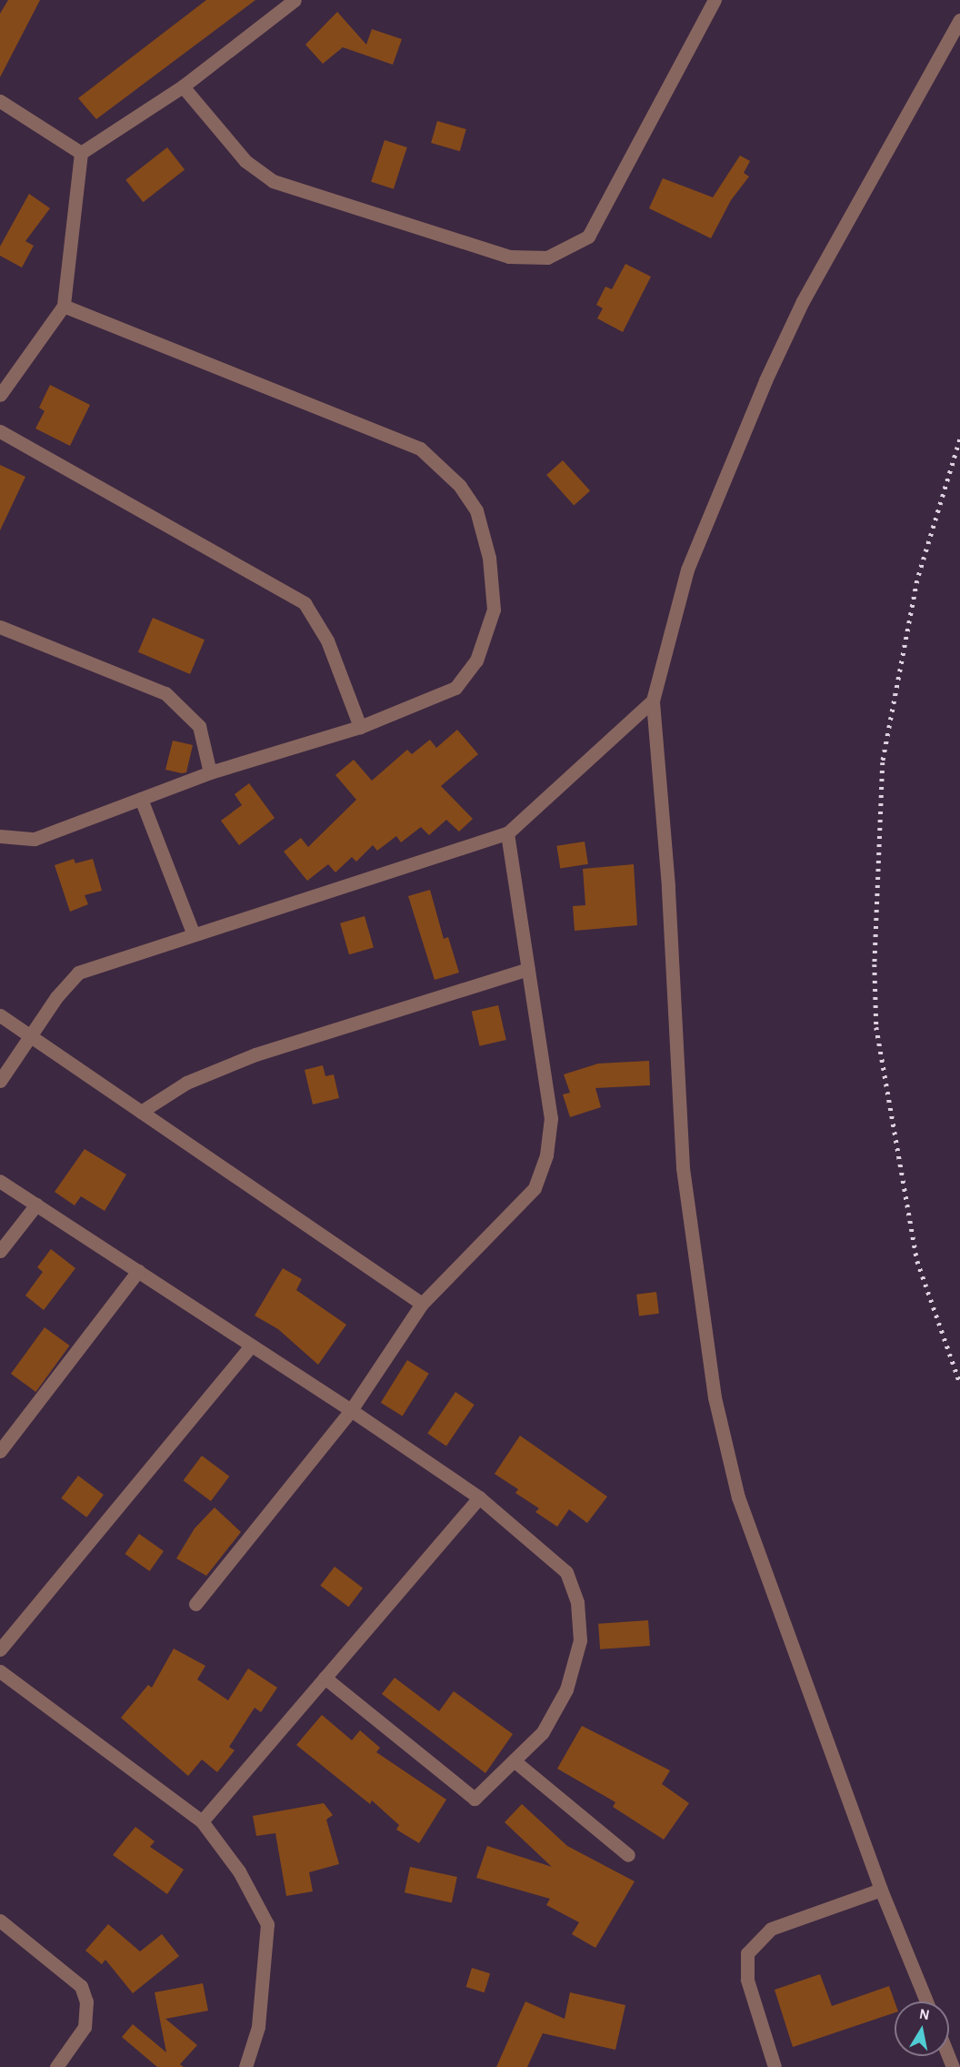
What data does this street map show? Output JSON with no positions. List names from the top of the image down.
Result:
{
  "north": "top"
}
